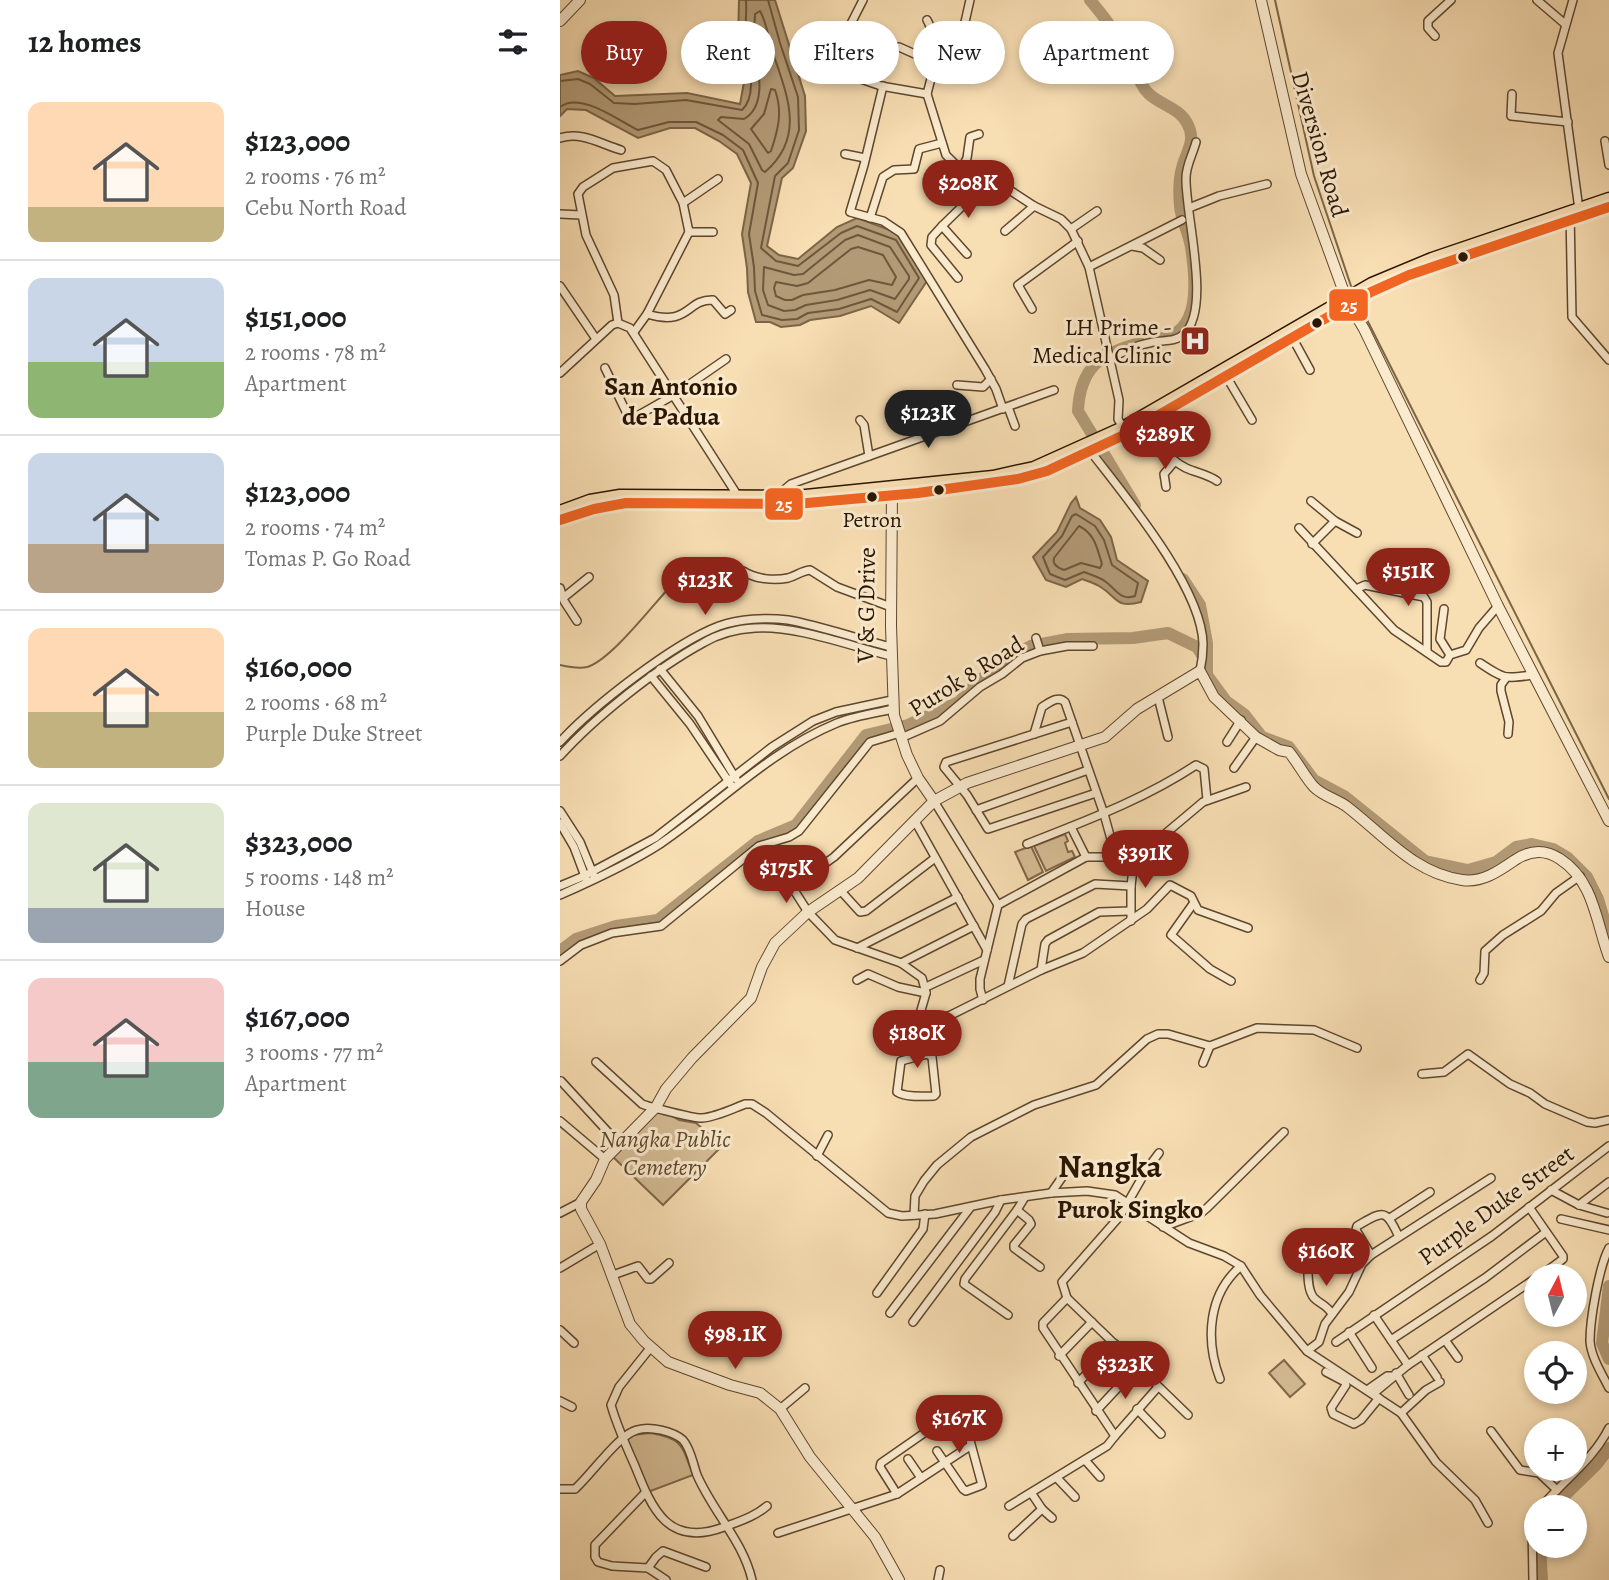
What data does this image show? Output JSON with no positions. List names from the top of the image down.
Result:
{
  "streets": {
    "street": [
      "Diversion Road",
      "V & G Drive",
      "Purok 8 Road",
      "Purple Duke Street"
    ]
  },
  "crossings": [
    ["V & G Drive", "Purok 8 Road"]
  ],
  "districts": ["San Antonio de Padua", "Nangka", "Purok Singko"],
  "parks": ["Nangka Public Cemetery"],
  "places": {
    "hospital": ["LH Prime - Medical Clinic"],
    "other": ["Petron"]
  },
  "lines": ["transit line 25"],
  "north": "top",
  "page": {
    "heading": "12 homes",
    "chip": [
      "Buy",
      "Rent",
      "Filters",
      "New",
      "Apartment"
    ],
    "list": [
      {
        "name": "$123,000",
        "note": "2 rooms · 76 m² · Cebu North Road"
      },
      {
        "name": "$151,000",
        "note": "2 rooms · 78 m² · Apartment"
      },
      {
        "name": "$123,000",
        "note": "2 rooms · 74 m² · Tomas P. Go Road"
      },
      {
        "name": "$160,000",
        "note": "2 rooms · 68 m² · Purple Duke Street"
      },
      {
        "name": "$323,000",
        "note": "5 rooms · 148 m² · House"
      },
      {
        "name": "$167,000",
        "note": "3 rooms · 77 m² · Apartment"
      }
    ],
    "price": [
      "$208K",
      "$123K",
      "$289K",
      "$151K",
      "$123K",
      "$391K",
      "$175K",
      "$180K",
      "$160K",
      "$98.1K",
      "$323K",
      "$167K"
    ],
    "map_buttons": ["+", "−"]
  }
}
